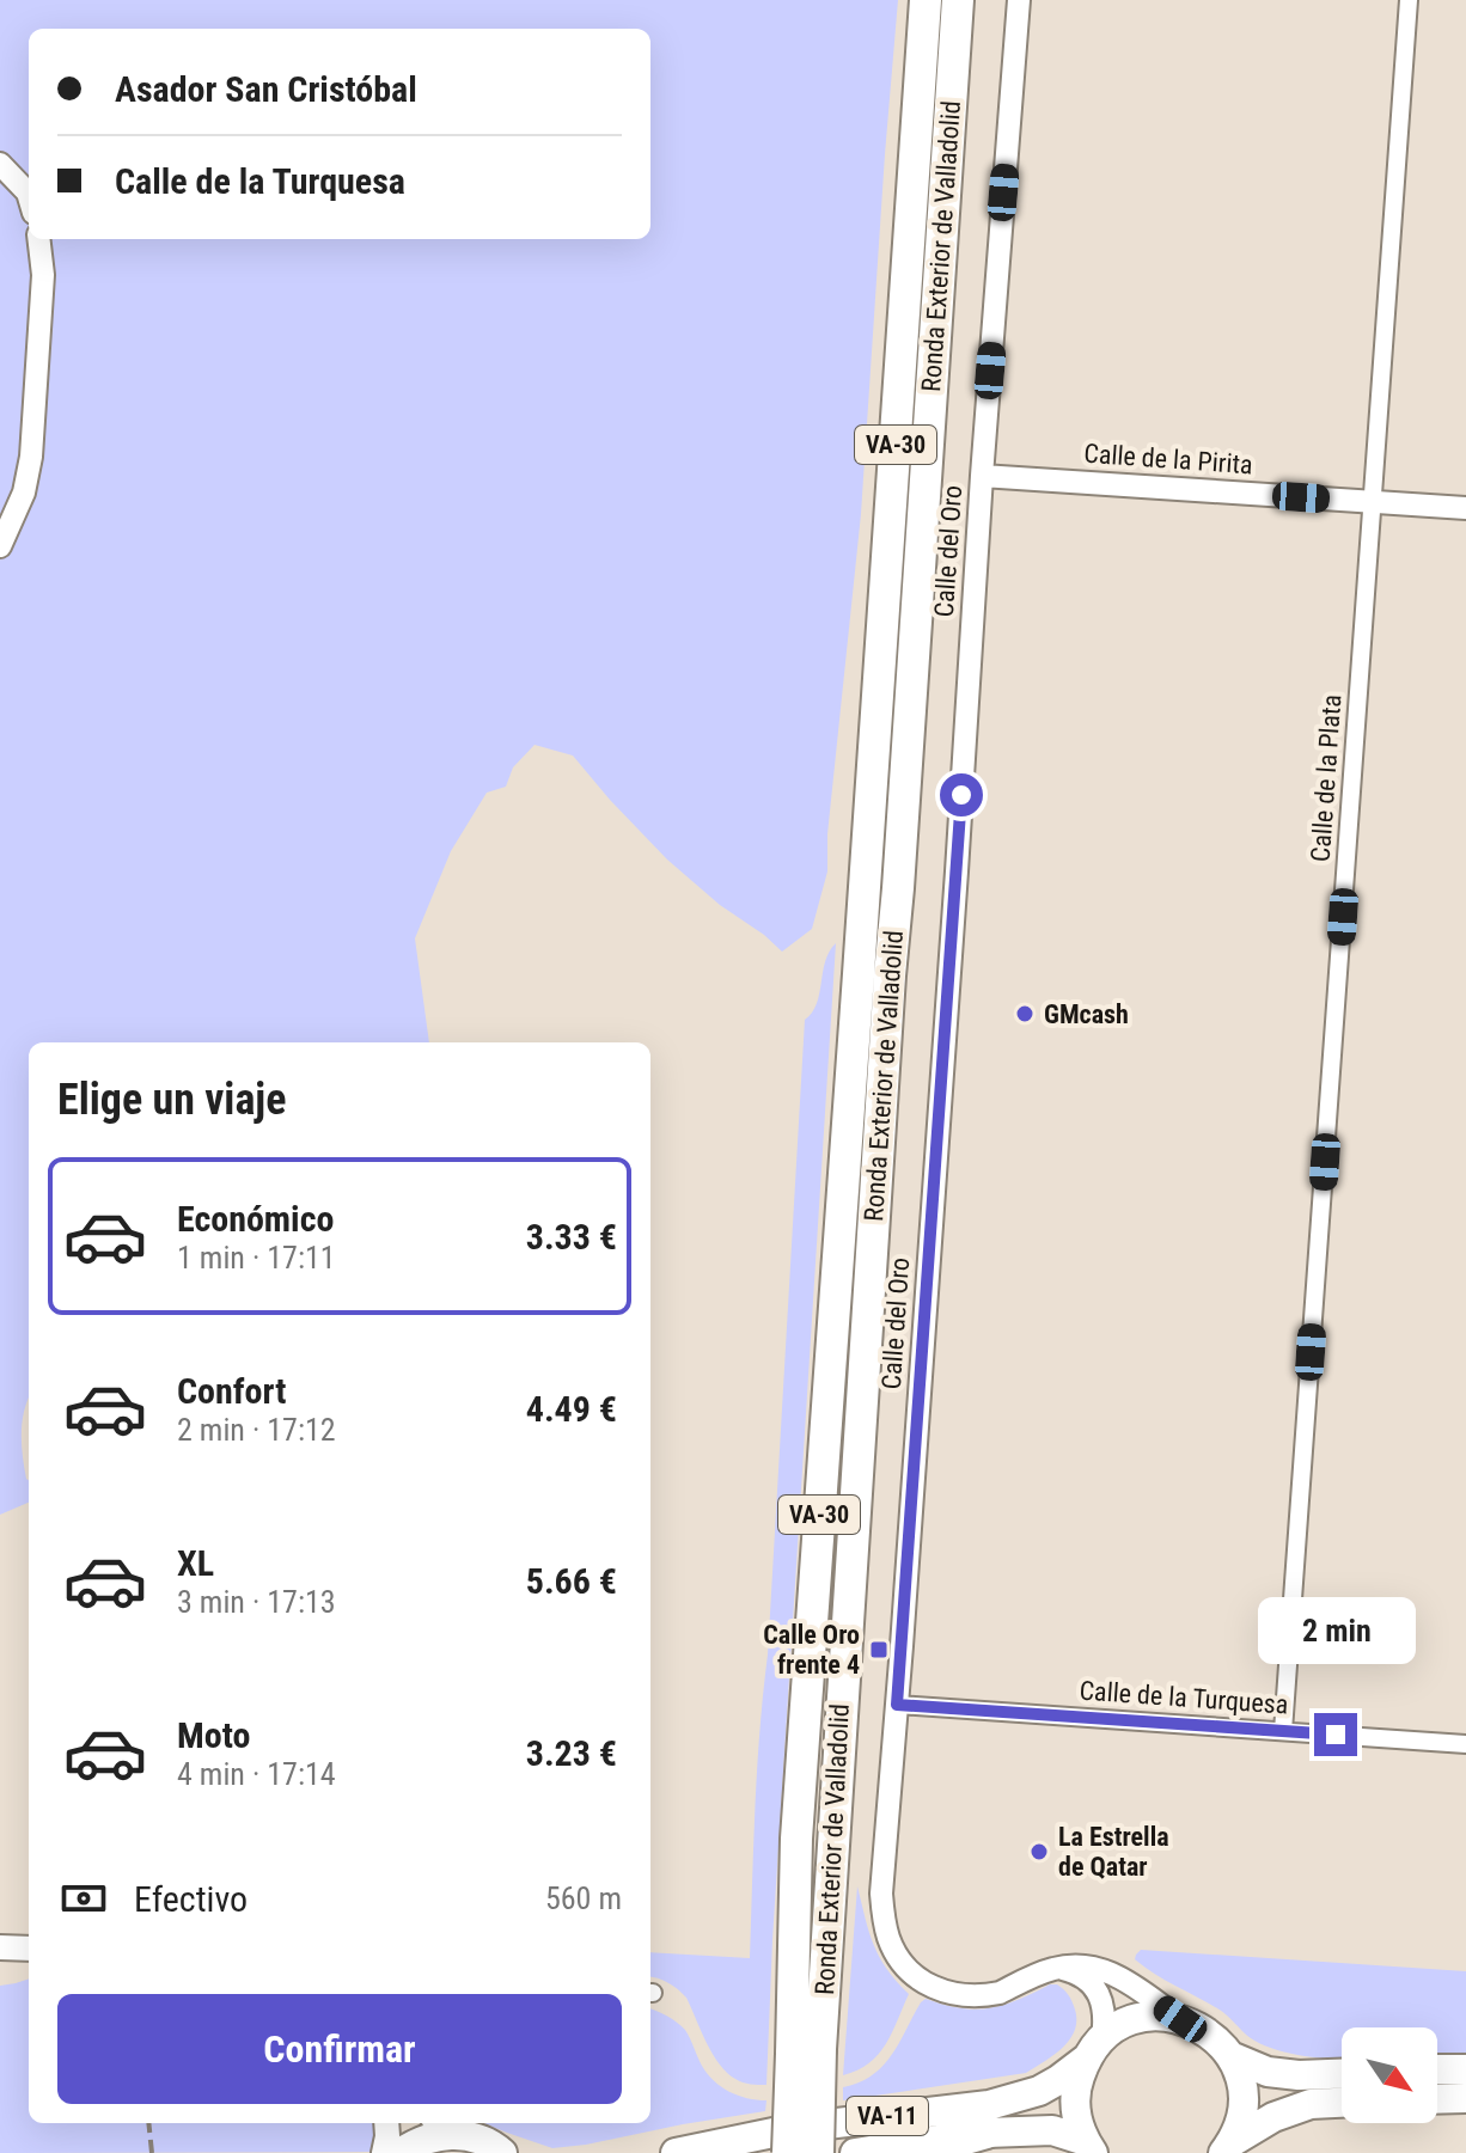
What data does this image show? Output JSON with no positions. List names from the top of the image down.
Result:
{
  "streets": {
    "highway": ["Ronda Exterior de Valladolid", "VA-30", "VA-11"],
    "street": [
      "Calle de la Pirita",
      "Calle del Oro",
      "Calle de la Plata",
      "Calle de la Turquesa"
    ]
  },
  "crossings": [
    ["Calle de la Pirita", "Calle del Oro"],
    ["Calle de la Pirita", "Calle de la Plata"],
    ["Calle del Oro", "Calle de la Turquesa"],
    ["Calle del Oro", "VA-11"],
    ["Calle de la Plata", "Calle de la Turquesa"]
  ],
  "places": {
    "other": ["GMcash", "La Estrella de Qatar"],
    "transit": ["Calle Oro frente 4"]
  },
  "north": "bottom right",
  "page": {
    "banner": ["Asador San Cristóbal", "Calle de la Turquesa"],
    "heading": "Elige un viaje",
    "list": [
      {
        "name": "Económico",
        "note": "1 min · 17:11",
        "value": "3.33 €"
      },
      {
        "name": "Confort",
        "note": "2 min · 17:12",
        "value": "4.49 €"
      },
      {
        "name": "XL",
        "note": "3 min · 17:13",
        "value": "5.66 €"
      },
      {
        "name": "Moto",
        "note": "4 min · 17:14",
        "value": "3.23 €"
      }
    ],
    "bubble": "2 min",
    "pay": ["Efectivo", "560 m"],
    "buttons": "Confirmar"
  }
}
